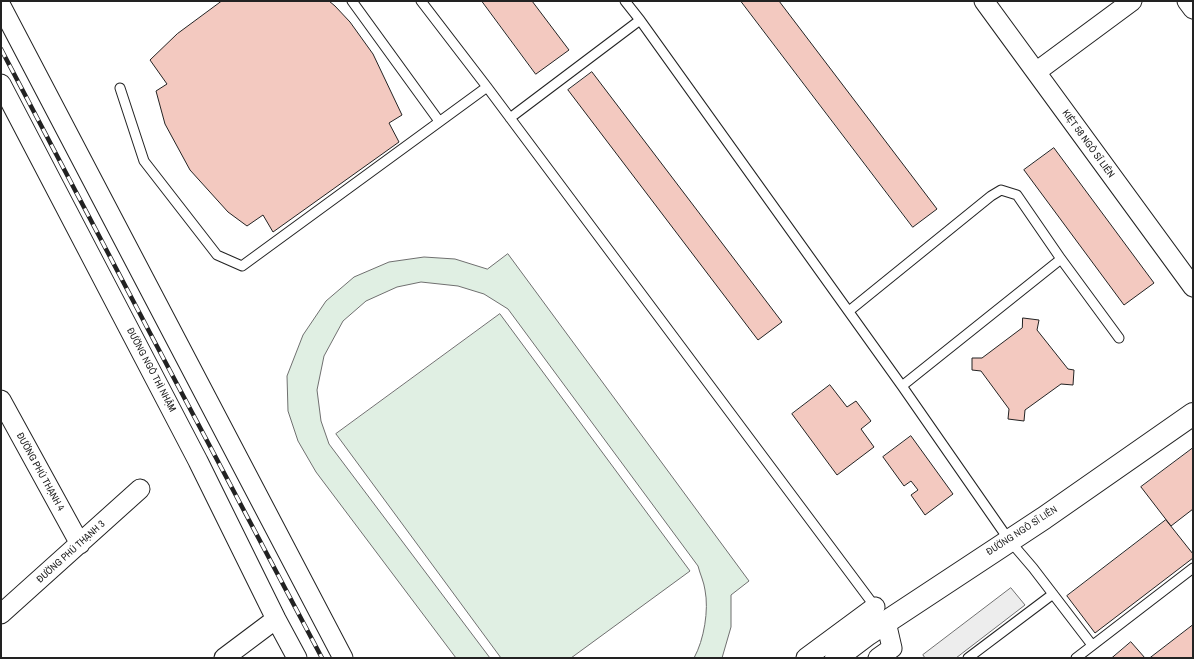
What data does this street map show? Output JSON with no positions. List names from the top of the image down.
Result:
{
  "streets": {
    "street": [
      "KIỆT 58 NGÔ SĨ LIÊN",
      "ĐƯỜNG NGÔ THÌ NHẬM",
      "ĐƯỜNG PHÚ THẠNH 4",
      "ĐƯỜNG NGÔ SĨ LIÊN",
      "ĐƯỜNG PHÚ THẠNH 3"
    ]
  },
  "crossings": [
    ["ĐƯỜNG PHÚ THẠNH 4", "ĐƯỜNG PHÚ THẠNH 3"]
  ]
}
